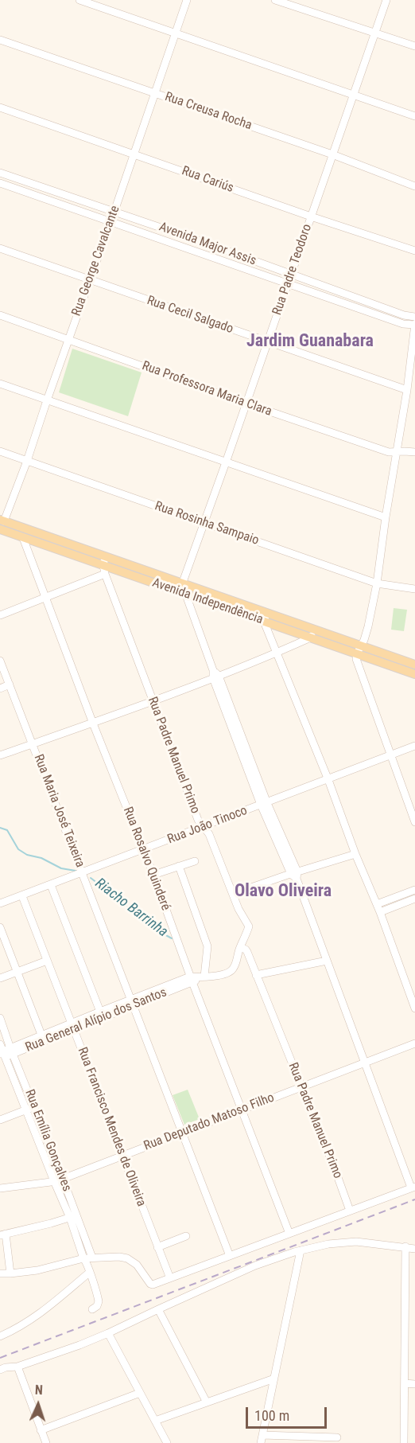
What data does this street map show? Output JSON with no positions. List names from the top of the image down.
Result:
{
  "streets": {
    "main road": ["Avenida Independência"],
    "street": [
      "Rua Creusa Rocha",
      "Rua Cariús",
      "Avenida Major Assis",
      "Rua George Cavalcante",
      "Rua Padre Teodoro",
      "Rua Cecil Salgado",
      "Rua Professora Maria Clara",
      "Rua Rosinha Sampaio",
      "Rua Padre Manuel Primo",
      "Rua Maria José Teixeira",
      "Rua João Tinoco",
      "Rua Rosalvo Quinderé",
      "Rua General Alípio dos Santos",
      "Rua Deputado Matoso Filho",
      "Rua Francisco Mendes de Oliveira",
      "Rua Emília Gonçalves"
    ]
  },
  "crossings": [
    ["Rua Creusa Rocha", "Rua George Cavalcante"],
    ["Rua Creusa Rocha", "Rua Padre Teodoro"],
    ["Rua Cariús", "Rua George Cavalcante"],
    ["Rua Cariús", "Rua Padre Teodoro"],
    ["Avenida Major Assis", "Rua George Cavalcante"],
    ["Avenida Major Assis", "Rua Padre Teodoro"],
    ["Rua George Cavalcante", "Rua Cecil Salgado"],
    ["Rua George Cavalcante", "Rua Professora Maria Clara"],
    ["Rua George Cavalcante", "Rua Rosinha Sampaio"],
    ["Rua George Cavalcante", "Avenida Independência"],
    ["Rua Padre Teodoro", "Rua Cecil Salgado"],
    ["Rua Padre Teodoro", "Rua Professora Maria Clara"],
    ["Rua Padre Teodoro", "Rua Rosinha Sampaio"],
    ["Rua Padre Teodoro", "Avenida Independência"],
    ["Avenida Independência", "Rua Padre Manuel Primo"],
    ["Avenida Independência", "Rua Rosalvo Quinderé"],
    ["Rua Padre Manuel Primo", "Rua João Tinoco"],
    ["Rua Padre Manuel Primo", "Rua General Alípio dos Santos"],
    ["Rua Padre Manuel Primo", "Rua Deputado Matoso Filho"],
    ["Rua Maria José Teixeira", "Rua João Tinoco"],
    ["Rua Maria José Teixeira", "Rua General Alípio dos Santos"],
    ["Rua Maria José Teixeira", "Rua Deputado Matoso Filho"],
    ["Rua João Tinoco", "Rua Rosalvo Quinderé"],
    ["Rua João Tinoco", "Rua Francisco Mendes de Oliveira"],
    ["Rua Rosalvo Quinderé", "Rua General Alípio dos Santos"],
    ["Rua Rosalvo Quinderé", "Rua Deputado Matoso Filho"],
    ["Rua General Alípio dos Santos", "Rua Francisco Mendes de Oliveira"],
    ["Rua General Alípio dos Santos", "Rua Emília Gonçalves"],
    ["Rua Deputado Matoso Filho", "Rua Francisco Mendes de Oliveira"],
    ["Rua Deputado Matoso Filho", "Rua Emília Gonçalves"]
  ],
  "districts": ["Jardim Guanabara", "Olavo Oliveira"],
  "water": ["Riacho Barrinha"],
  "scale_bar": "100 m",
  "north": "top"
}
